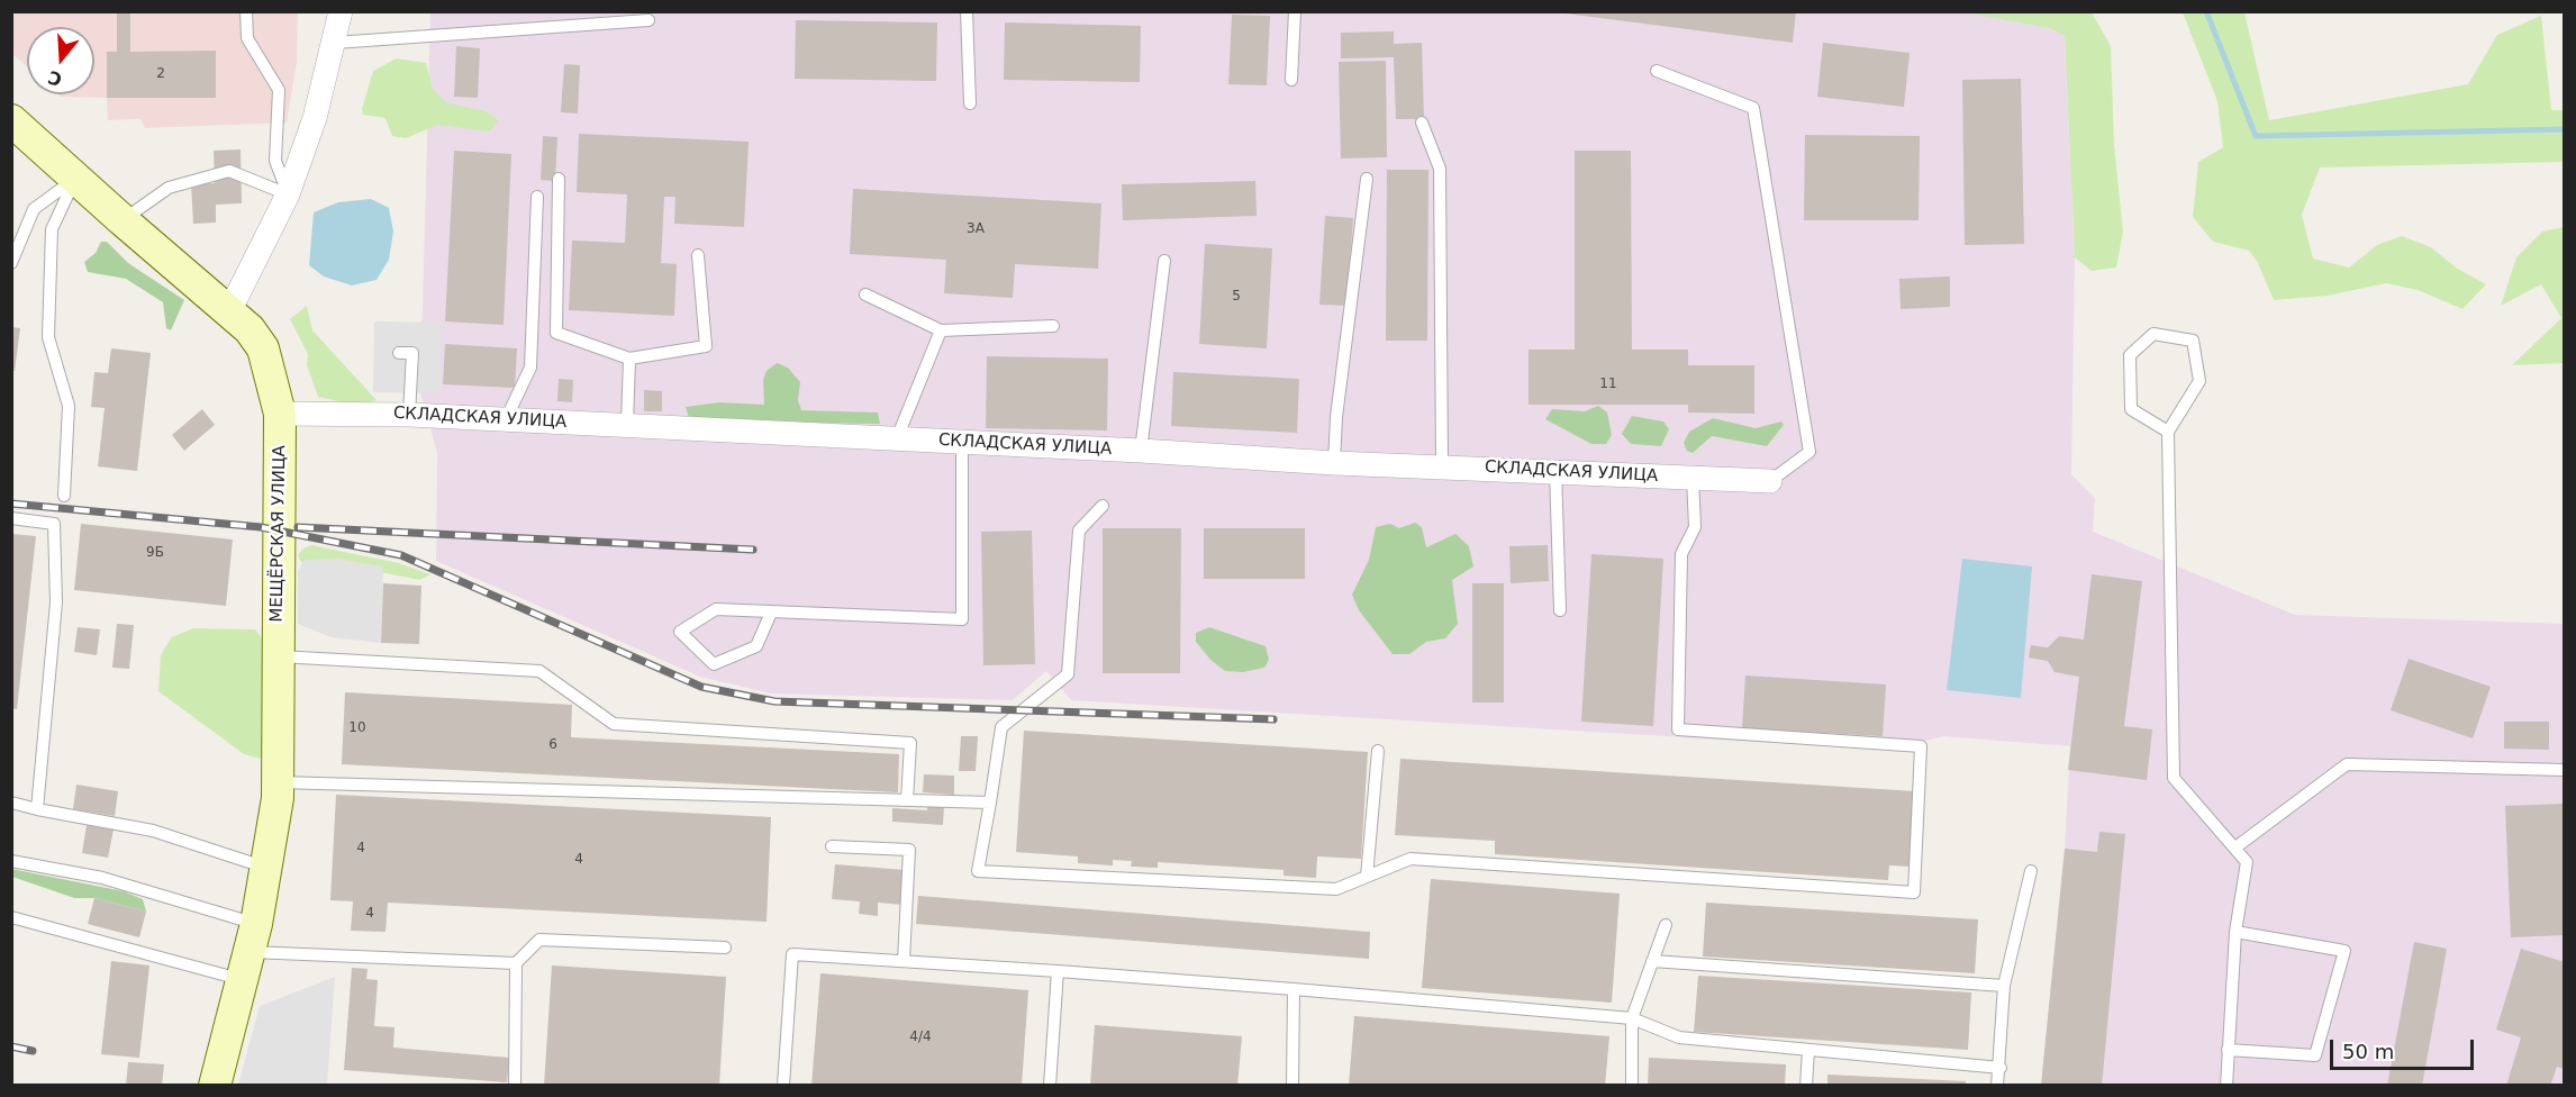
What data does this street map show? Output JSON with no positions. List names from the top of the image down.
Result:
{
  "streets": {
    "main road": ["МЕЩЁРСКАЯ УЛИЦА"],
    "street": ["СКЛАДСКАЯ УЛИЦА"]
  },
  "crossings": [
    ["СКЛАДСКАЯ УЛИЦА", "МЕЩЁРСКАЯ УЛИЦА"]
  ],
  "house_numbers": [
    "2",
    "3А",
    "5",
    "11",
    "9Б",
    "10",
    "6",
    "4",
    "4",
    "4",
    "4/4"
  ],
  "scale_bar": "50 m",
  "north": "bottom"
}
